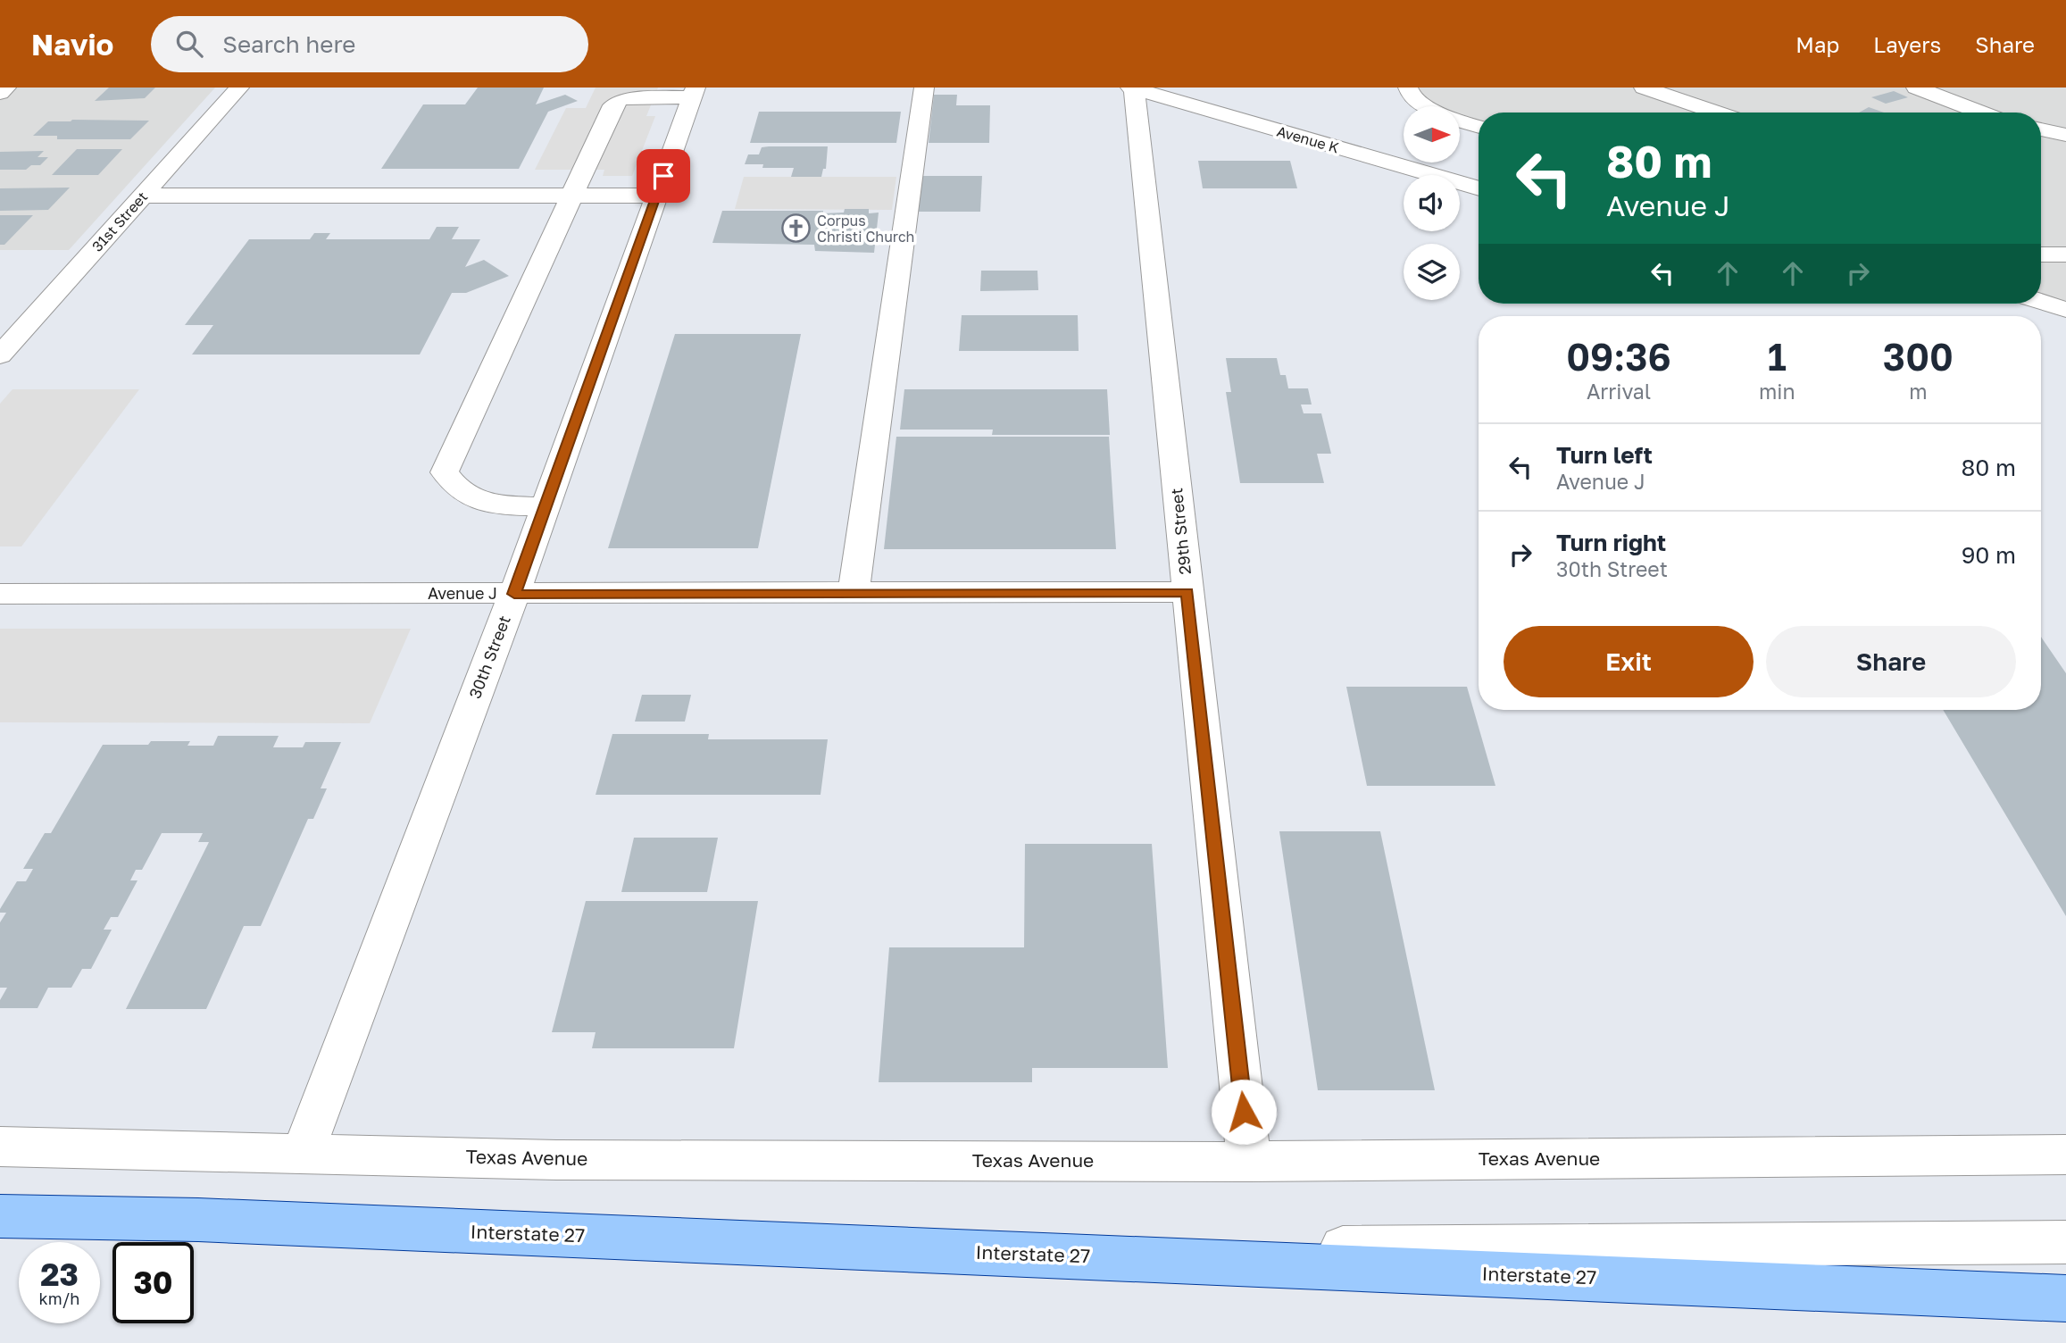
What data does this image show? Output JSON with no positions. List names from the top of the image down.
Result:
{
  "streets": {
    "main road": ["Interstate 27"],
    "street": [
      "Avenue K",
      "31st Street",
      "29th Street",
      "Avenue J",
      "30th Street",
      "Texas Avenue"
    ]
  },
  "crossings": [
    ["Avenue K", "29th Street"],
    ["29th Street", "Avenue J"],
    ["29th Street", "Texas Avenue"],
    ["Avenue J", "30th Street"],
    ["30th Street", "Texas Avenue"]
  ],
  "places": {
    "church": ["Corpus Christi Church"]
  },
  "north": "right",
  "page": {
    "header": "Navio",
    "search": "Search here",
    "nav": ["Map", "Layers", "Share"],
    "turn": ["80 m", "Avenue J"],
    "eta": [
      "09:36",
      "Arrival",
      "1",
      "min",
      "300",
      "m"
    ],
    "list": [
      {
        "name": "Turn left",
        "note": "Avenue J",
        "value": "80 m"
      },
      {
        "name": "Turn right",
        "note": "30th Street",
        "value": "90 m"
      }
    ],
    "buttons": ["Exit", "Share"],
    "speed": "23 km/h",
    "limit": "30"
  }
}
